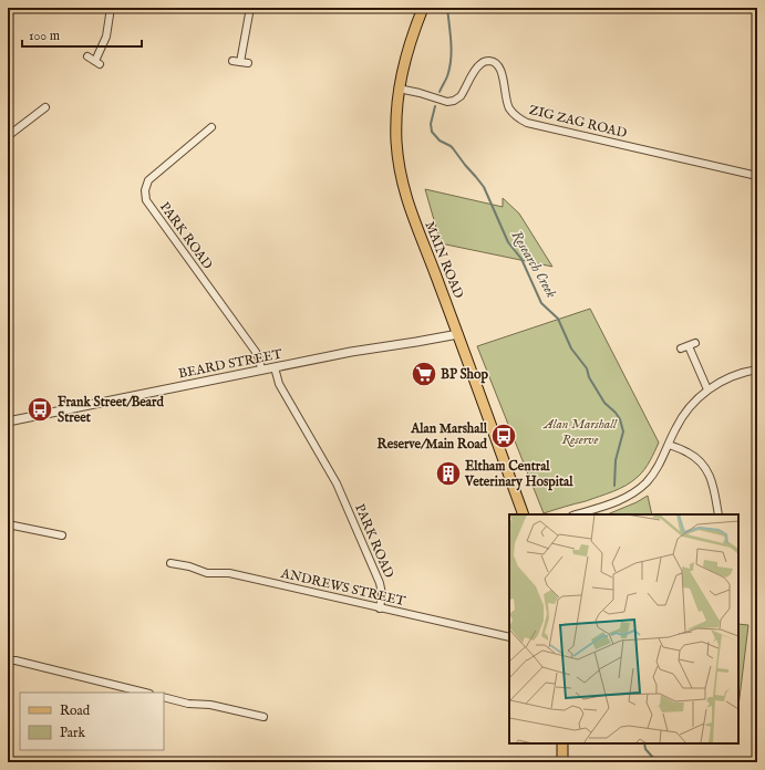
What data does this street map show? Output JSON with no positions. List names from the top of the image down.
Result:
{
  "streets": {
    "main road": ["MAIN ROAD"],
    "street": [
      "ZIG ZAG ROAD",
      "PARK ROAD",
      "BEARD STREET",
      "ANDREWS STREET"
    ]
  },
  "crossings": [
    ["ZIG ZAG ROAD", "MAIN ROAD"],
    ["PARK ROAD", "BEARD STREET"],
    ["PARK ROAD", "ANDREWS STREET"],
    ["MAIN ROAD", "BEARD STREET"]
  ],
  "water": ["Research Creek"],
  "parks": ["Alan Marshall Reserve"],
  "places": {
    "supermarket": ["BP Shop"],
    "bus stop": ["Frank Street/Beard Street", "Alan Marshall Reserve/Main Road"],
    "building": ["Eltham Central Veterinary Hospital"]
  },
  "legend": ["Road", "Park"],
  "scale_bar": "100 m"
}
